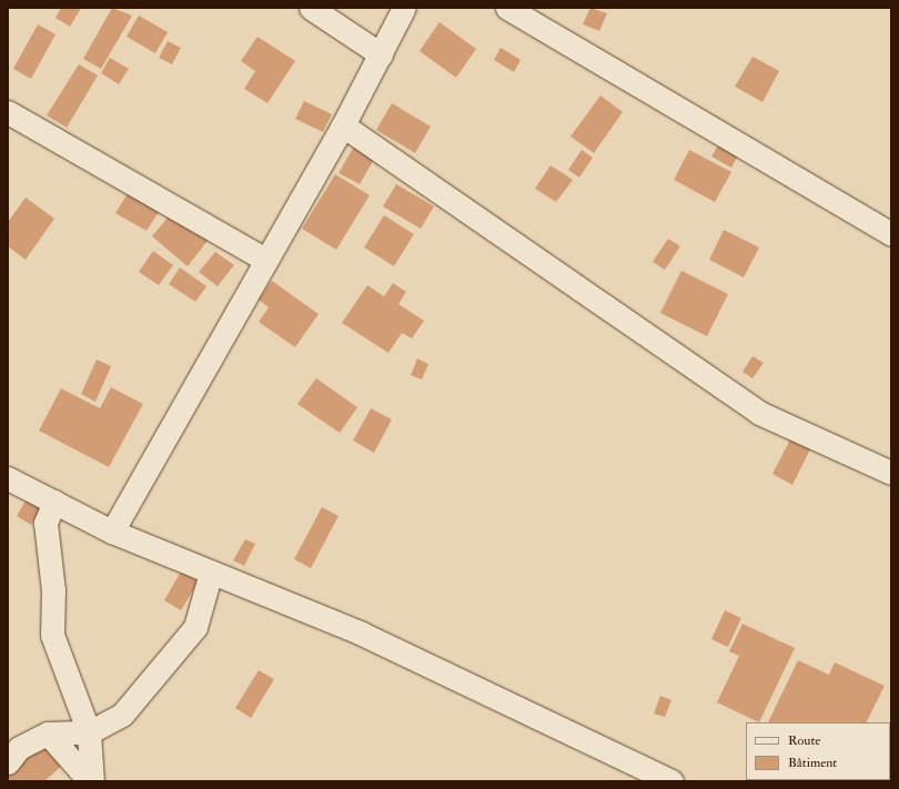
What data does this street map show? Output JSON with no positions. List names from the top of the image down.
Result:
{
  "legend": ["Route", "Bâtiment"]
}
